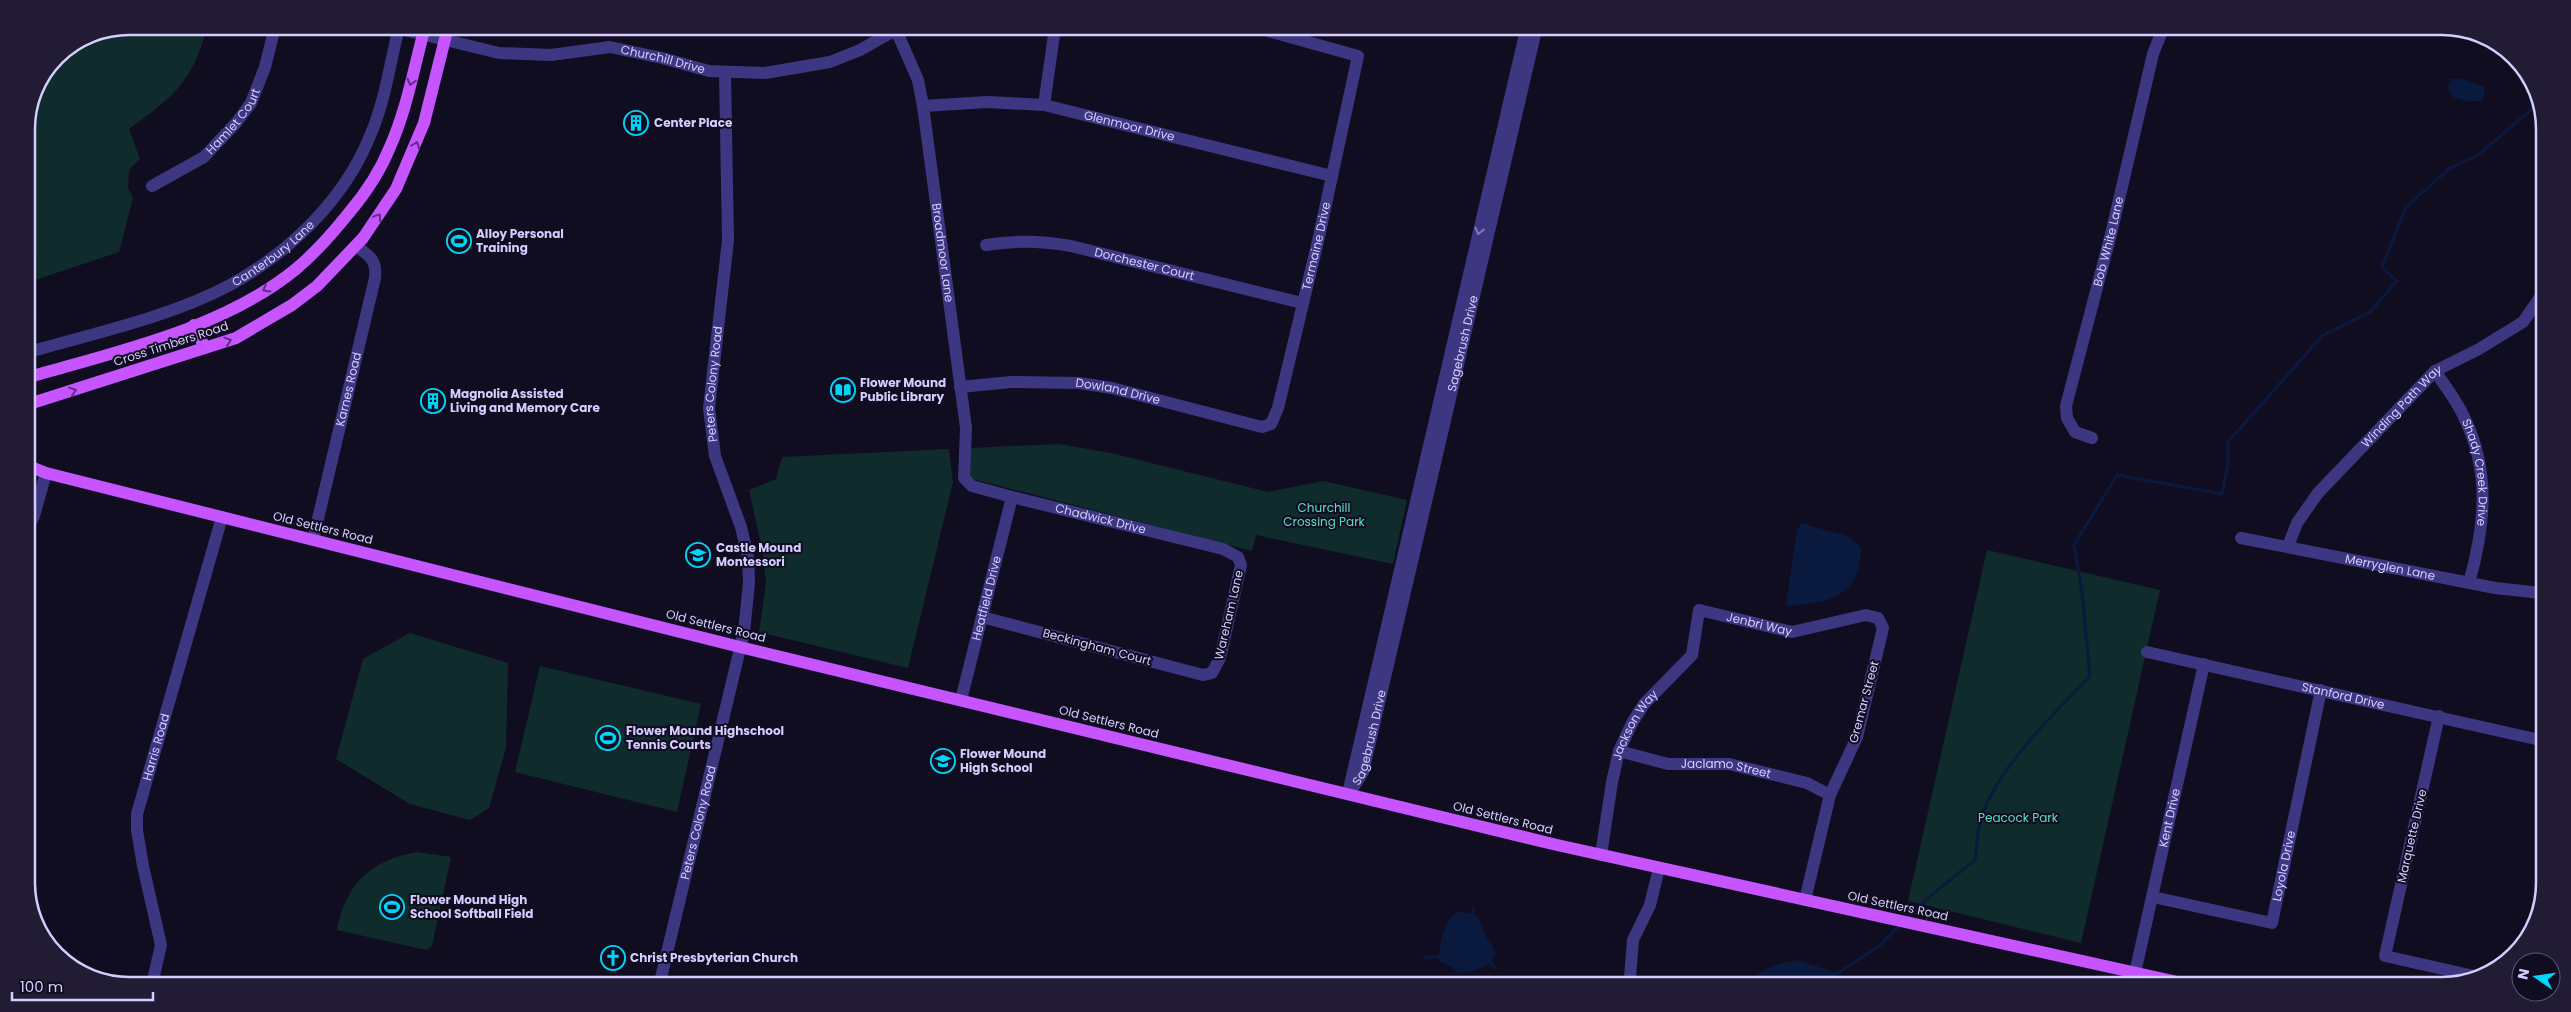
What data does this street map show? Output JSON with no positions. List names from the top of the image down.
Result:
{
  "streets": {
    "main road": ["Cross Timbers Road", "Old Settlers Road"],
    "street": [
      "Churchill Drive",
      "Hamlet Court",
      "Glenmoor Drive",
      "Bob White Lane",
      "Termaine Drive",
      "Canterbury Lane",
      "Broadmoor Lane",
      "Dorchester Court",
      "Sagebrush Drive",
      "Peters Colony Road",
      "Karnes Road",
      "Dowland Drive",
      "Winding Path Way",
      "Shady Creek Drive",
      "Chadwick Drive",
      "Merryglen Lane",
      "Heatfield Drive",
      "Wareham Lane",
      "Jenbri Way",
      "Beckingham Court",
      "Stanford Drive",
      "Gremar Street",
      "Jackson Way",
      "Harris Road",
      "Jaclamo Street",
      "Kent Drive",
      "Marquette Drive",
      "Loyola Drive"
    ]
  },
  "crossings": [
    ["Churchill Drive", "Peters Colony Road"],
    ["Glenmoor Drive", "Termaine Drive"],
    ["Glenmoor Drive", "Broadmoor Lane"],
    ["Termaine Drive", "Dorchester Court"],
    ["Termaine Drive", "Dowland Drive"],
    ["Broadmoor Lane", "Dowland Drive"],
    ["Broadmoor Lane", "Chadwick Drive"],
    ["Sagebrush Drive", "Old Settlers Road"],
    ["Cross Timbers Road", "Karnes Road"],
    ["Peters Colony Road", "Old Settlers Road"],
    ["Karnes Road", "Old Settlers Road"],
    ["Winding Path Way", "Shady Creek Drive"],
    ["Winding Path Way", "Merryglen Lane"],
    ["Shady Creek Drive", "Merryglen Lane"],
    ["Chadwick Drive", "Heatfield Drive"],
    ["Chadwick Drive", "Wareham Lane"],
    ["Old Settlers Road", "Heatfield Drive"],
    ["Old Settlers Road", "Gremar Street"],
    ["Old Settlers Road", "Jackson Way"],
    ["Old Settlers Road", "Harris Road"],
    ["Old Settlers Road", "Kent Drive"],
    ["Heatfield Drive", "Beckingham Court"],
    ["Wareham Lane", "Beckingham Court"],
    ["Jenbri Way", "Gremar Street"],
    ["Jenbri Way", "Jackson Way"],
    ["Stanford Drive", "Kent Drive"],
    ["Stanford Drive", "Marquette Drive"],
    ["Stanford Drive", "Loyola Drive"],
    ["Gremar Street", "Jaclamo Street"],
    ["Jackson Way", "Jaclamo Street"],
    ["Kent Drive", "Loyola Drive"]
  ],
  "parks": ["Churchill Crossing Park", "Peacock Park"],
  "places": {
    "building": ["Center Place", "Magnolia Assisted Living and Memory Care"],
    "sports": ["Alloy Personal Training", "Flower Mound Highschool Tennis Courts", "Flower Mound High School Softball Field"],
    "library": ["Flower Mound Public Library"],
    "school or university": ["Castle Mound Montessori", "Flower Mound High School"],
    "church": ["Christ Presbyterian Church"]
  },
  "scale_bar": "100 m",
  "north": "left"
}
